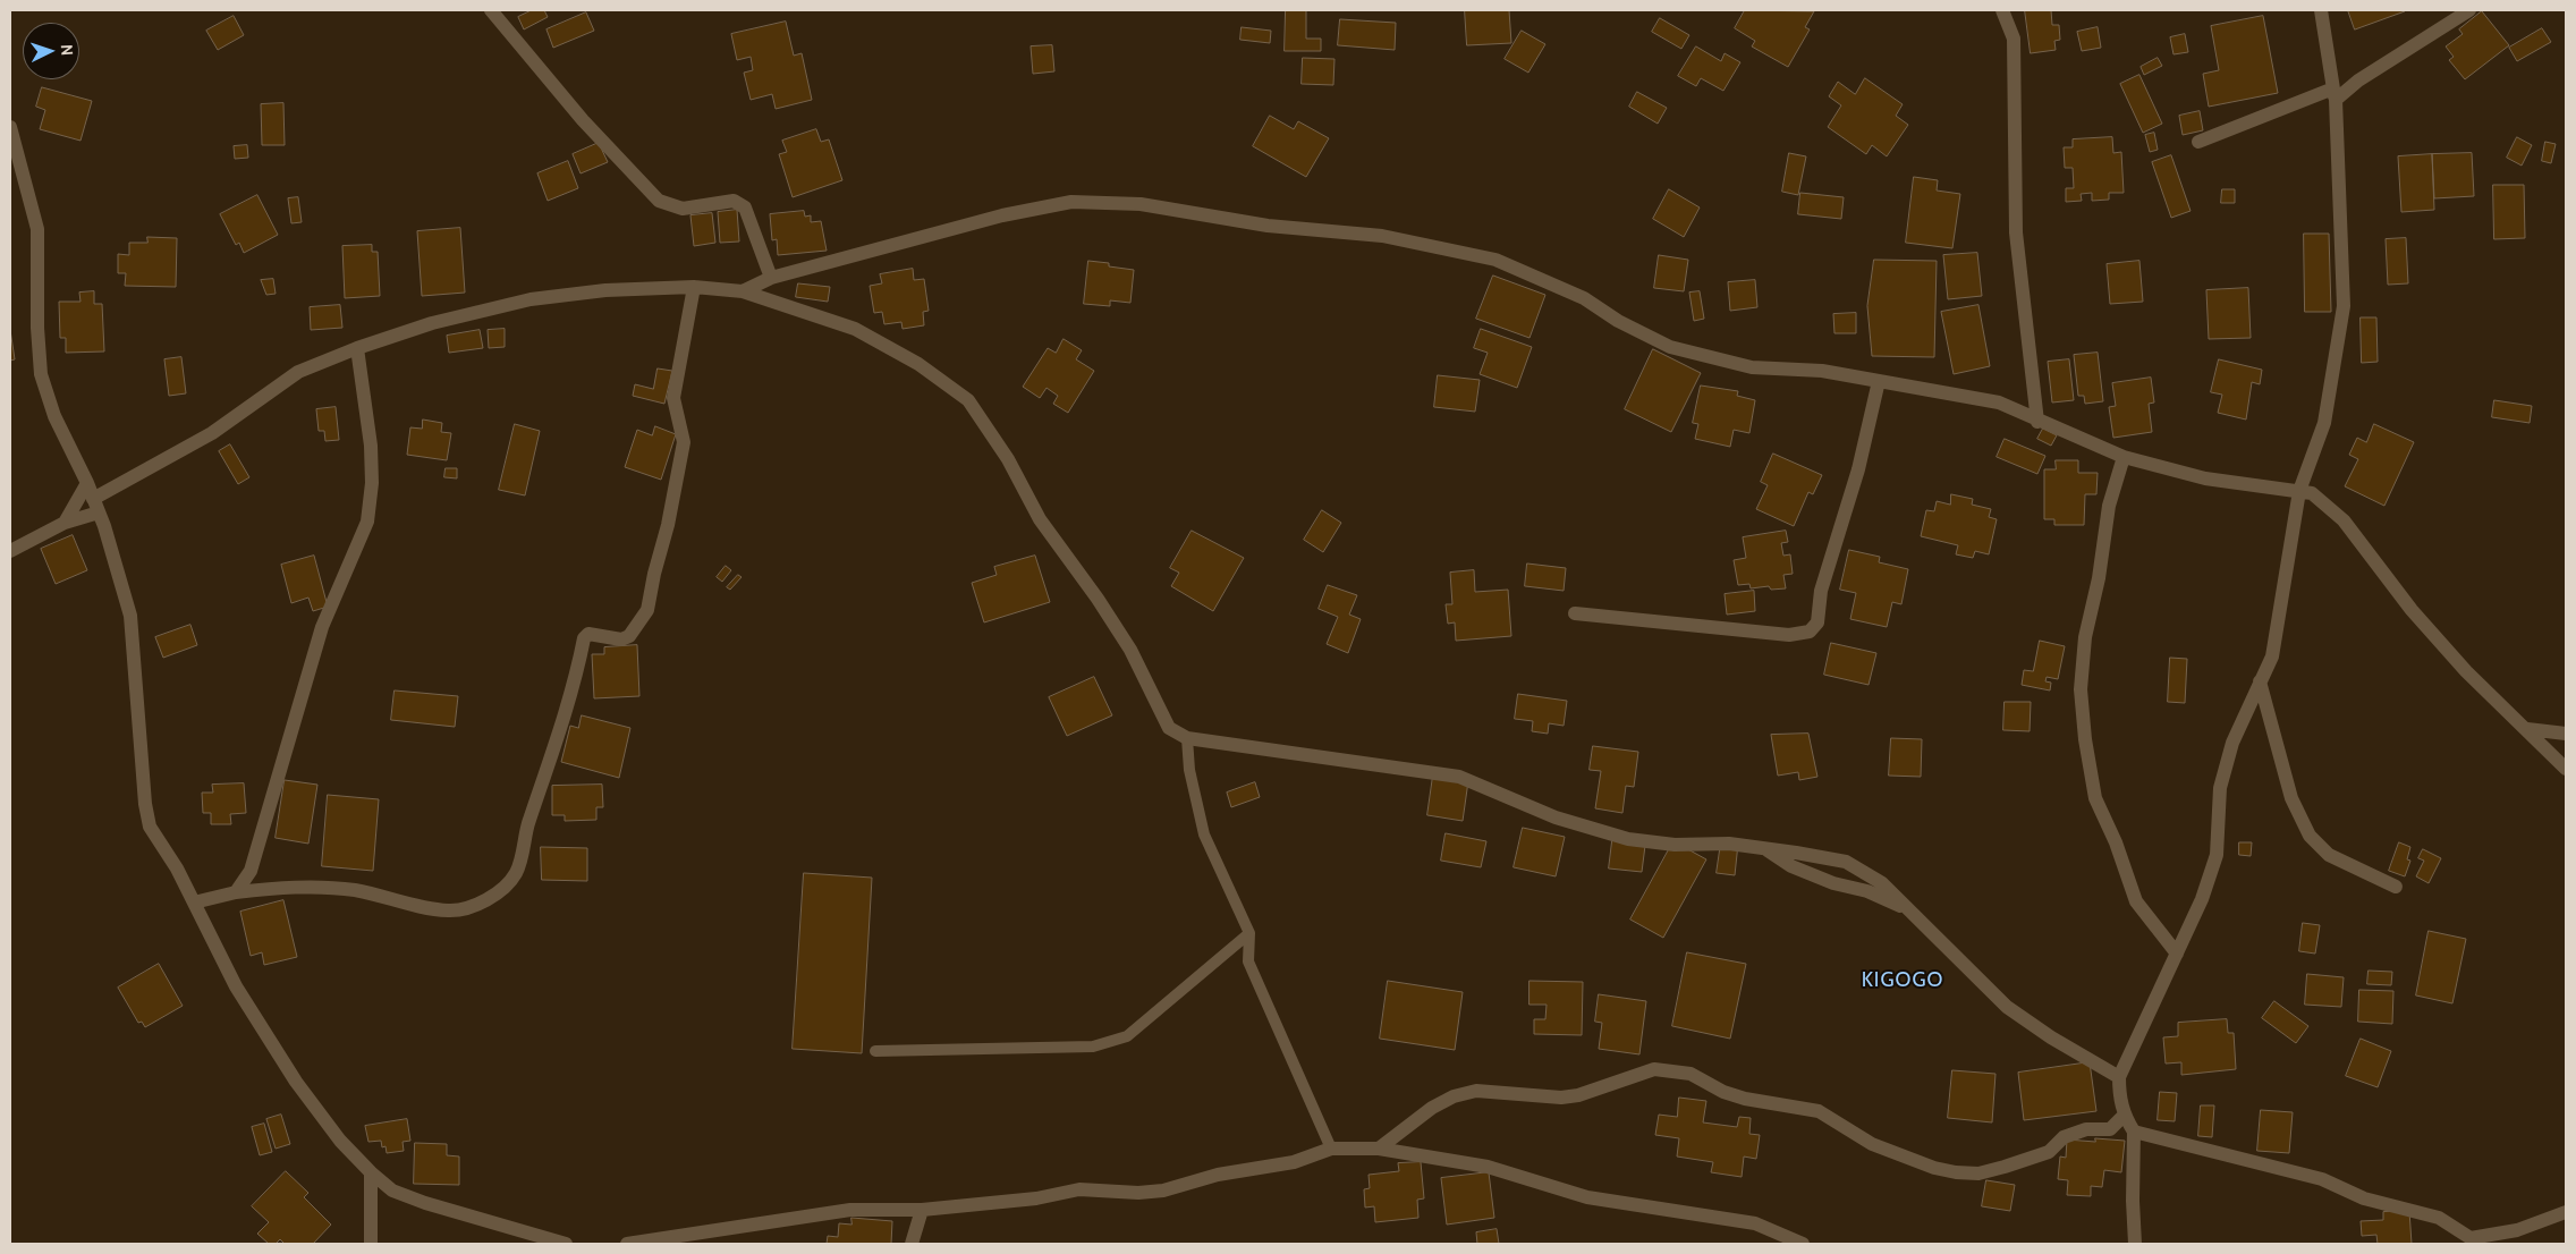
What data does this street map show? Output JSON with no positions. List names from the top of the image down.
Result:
{
  "districts": ["KIGOGO"],
  "north": "right"
}
